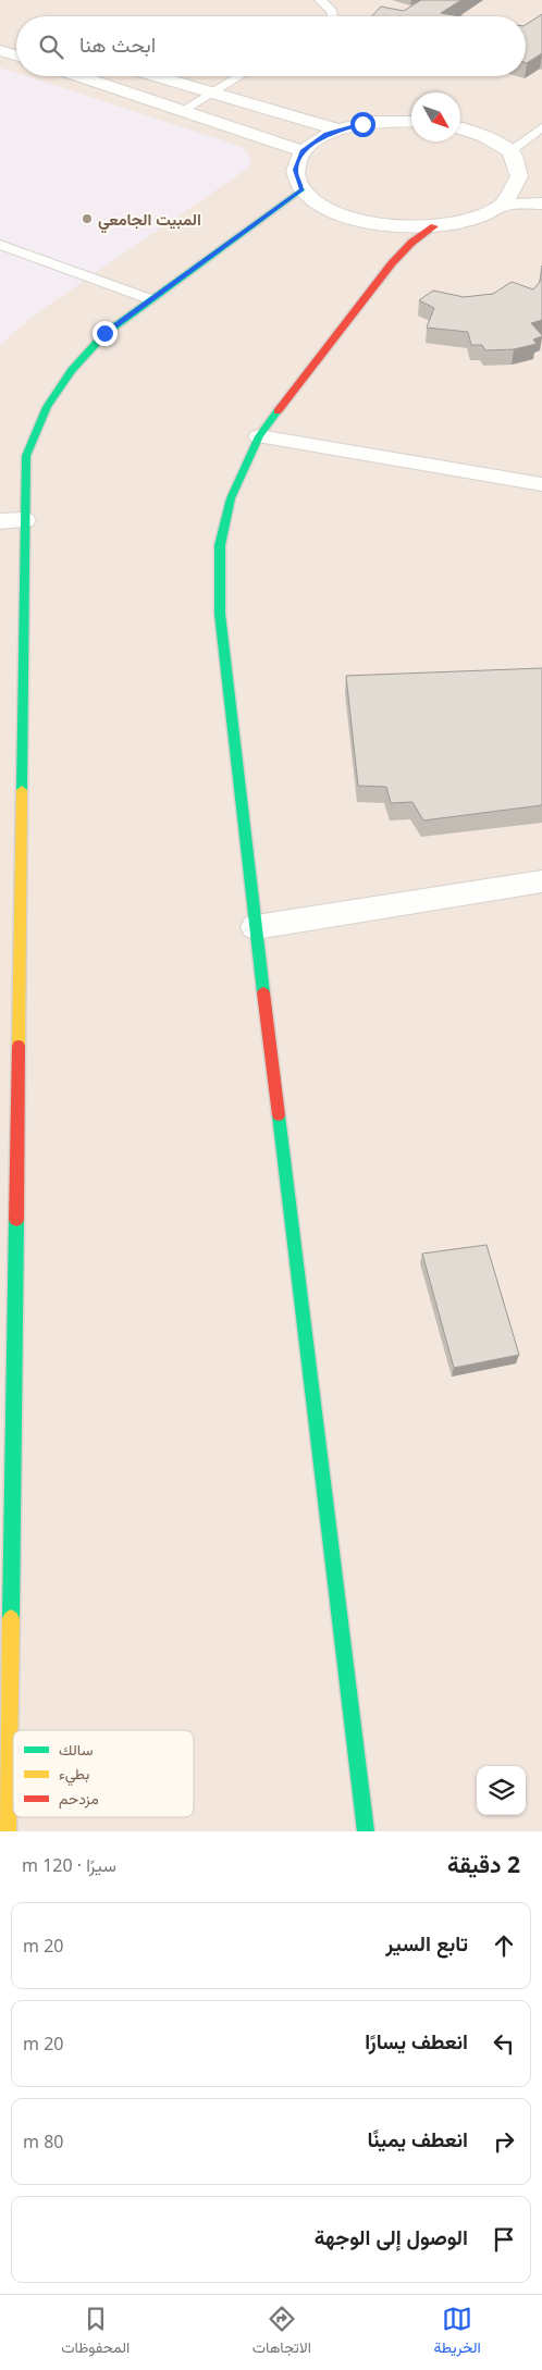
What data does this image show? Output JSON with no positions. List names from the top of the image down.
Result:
{
  "places": ["المبيت الجامعي"],
  "legend": ["سالك", "بطيء", "مزدحم"],
  "north": "bottom right",
  "page": {
    "search": "ابحث هنا",
    "heading": ["2 دقيقة", "سيرًا · 120 m"],
    "list": [
      ["تابع السير", "20 m"],
      ["انعطف يسارًا", "20 m"],
      ["انعطف يمينًا", "80 m"],
      "الوصول إلى الوجهة"
    ],
    "nav": ["الخريطة", "الاتجاهات", "المحفوظات"]
  }
}
